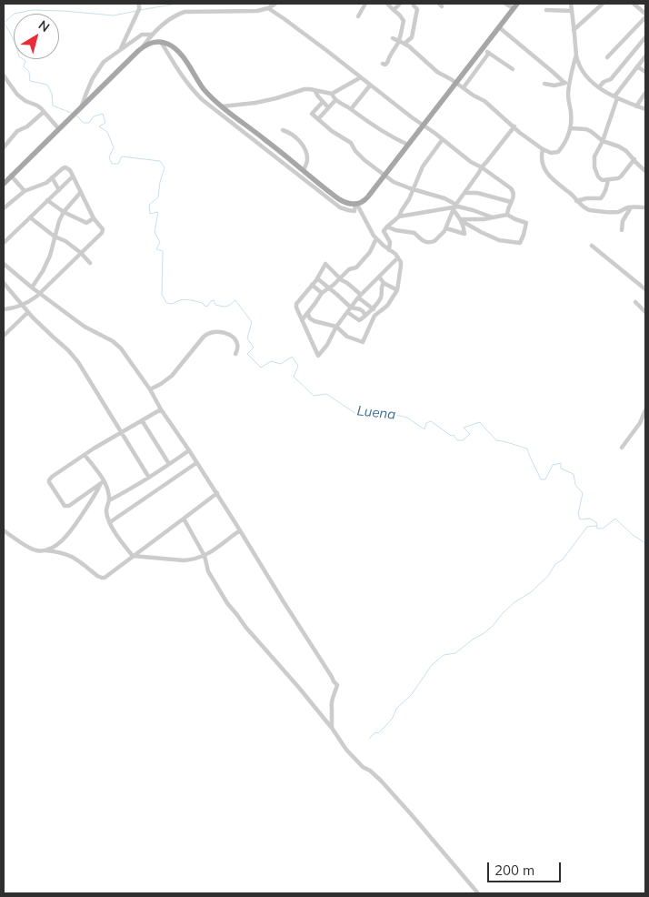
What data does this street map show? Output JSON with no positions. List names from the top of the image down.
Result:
{
  "water": ["Luena"],
  "scale_bar": "200 m",
  "north": "top right"
}
